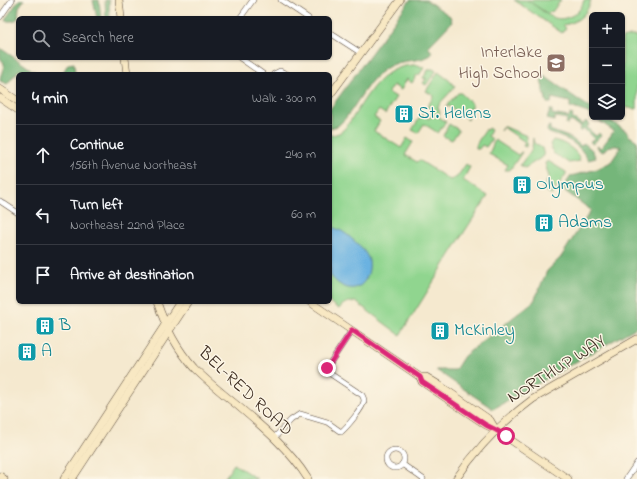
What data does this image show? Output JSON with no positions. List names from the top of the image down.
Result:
{
  "streets": {
    "main road": ["NORTHUP WAY", "BEL-RED ROAD"]
  },
  "places": {
    "school or university": ["Interlake High School"],
    "building": [
      "St. Helens",
      "Olympus",
      "Adams",
      "B",
      "McKinley",
      "A"
    ]
  },
  "page": {
    "map_buttons": ["+", "−"],
    "search": "Search here",
    "heading": ["4 min", "Walk · 300 m"],
    "list": [
      ["Continue", "156th Avenue Northeast", "240 m"],
      ["Turn left", "Northeast 22nd Place", "60 m"],
      "Arrive at destination"
    ]
  }
}
